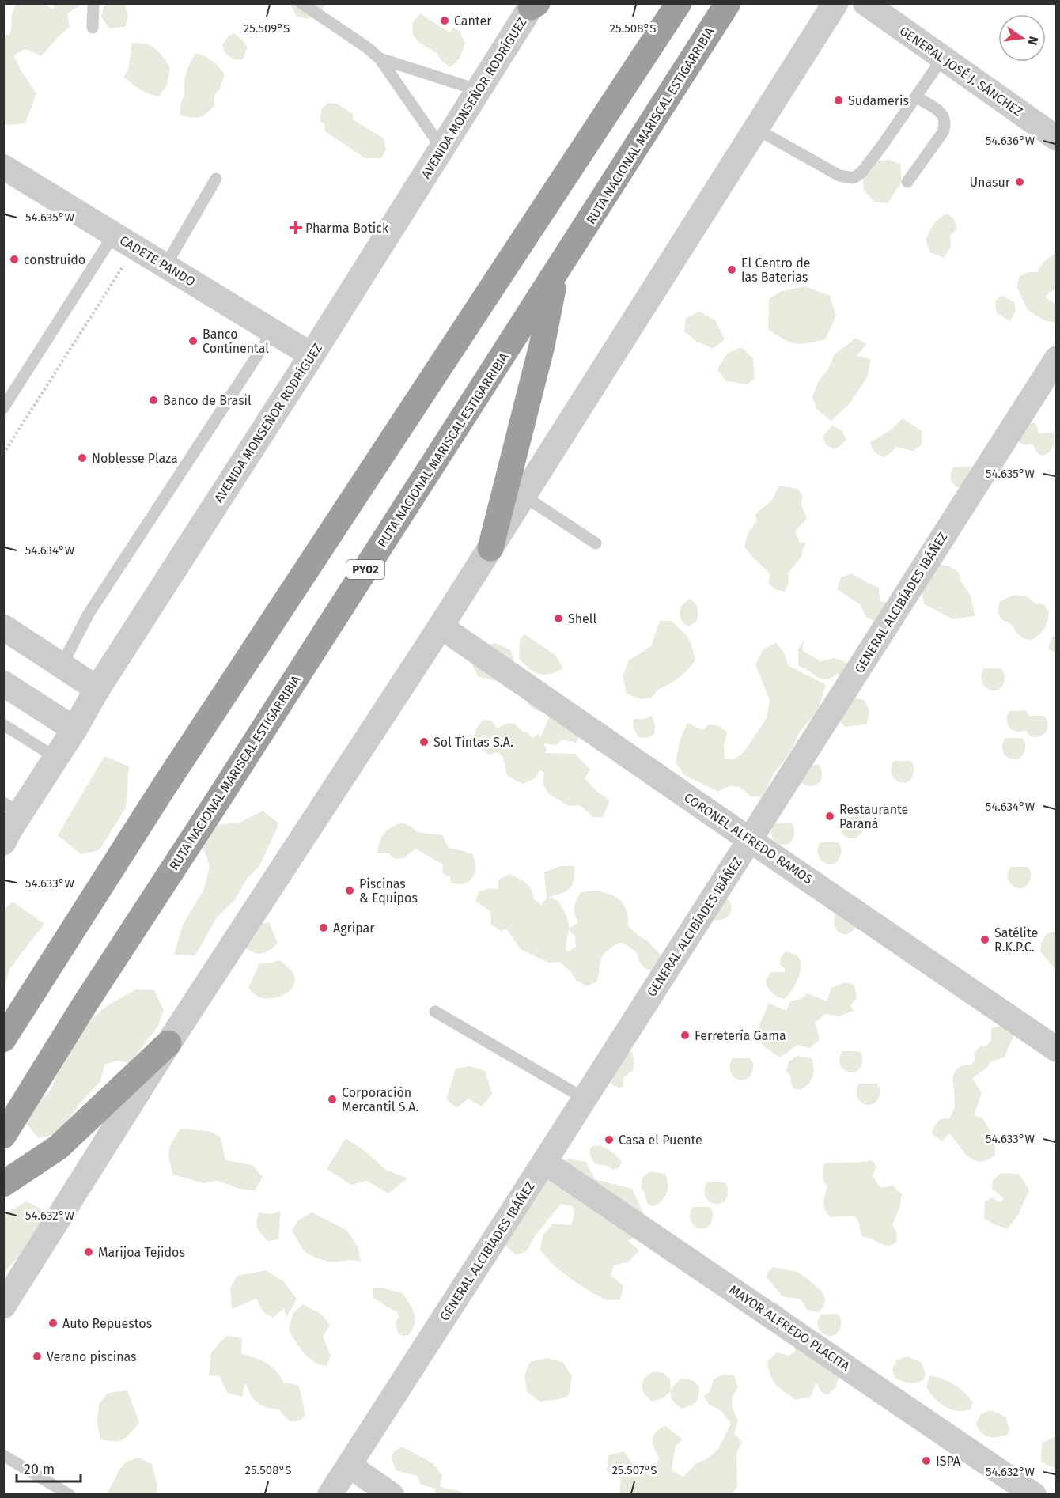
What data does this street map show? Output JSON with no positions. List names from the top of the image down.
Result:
{
  "streets": {
    "highway": ["RUTA NACIONAL MARISCAL ESTIGARRIBIA", "PY02"],
    "street": [
      "GENERAL JOSÉ J. SÁNCHEZ",
      "AVENIDA MONSEÑOR RODRÍGUEZ",
      "CADETE PANDO",
      "GENERAL ALCIBÍADES IBÁÑEZ",
      "CORONEL ALFREDO RAMOS",
      "MAYOR ALFREDO PLACITA"
    ]
  },
  "crossings": [
    ["AVENIDA MONSEÑOR RODRÍGUEZ", "CADETE PANDO"],
    ["GENERAL ALCIBÍADES IBÁÑEZ", "CORONEL ALFREDO RAMOS"],
    ["GENERAL ALCIBÍADES IBÁÑEZ", "MAYOR ALFREDO PLACITA"]
  ],
  "places": {
    "other": [
      "Canter",
      "Sudameris",
      "Unasur",
      "construido",
      "El Centro de las Baterias",
      "Banco Continental",
      "Banco de Brasil",
      "Noblesse Plaza",
      "Shell",
      "Sol Tintas S.A.",
      "Restaurante Paraná",
      "Piscinas & Equipos",
      "Agripar",
      "Satélite R.K.P.C.",
      "Ferretería Gama",
      "Corporación Mercantil S.A.",
      "Casa el Puente",
      "Marijoa Tejidos",
      "Auto Repuestos",
      "Verano piscinas",
      "ISPA"
    ],
    "health": ["Pharma Botick"]
  },
  "scale_bar": "20 m",
  "north": "right",
  "coordinates": [
    "25.509°S",
    "25.508°S",
    "54.636°W",
    "54.635°W",
    "54.634°W",
    "54.633°W",
    "54.632°W",
    "25.507°S"
  ]
}
